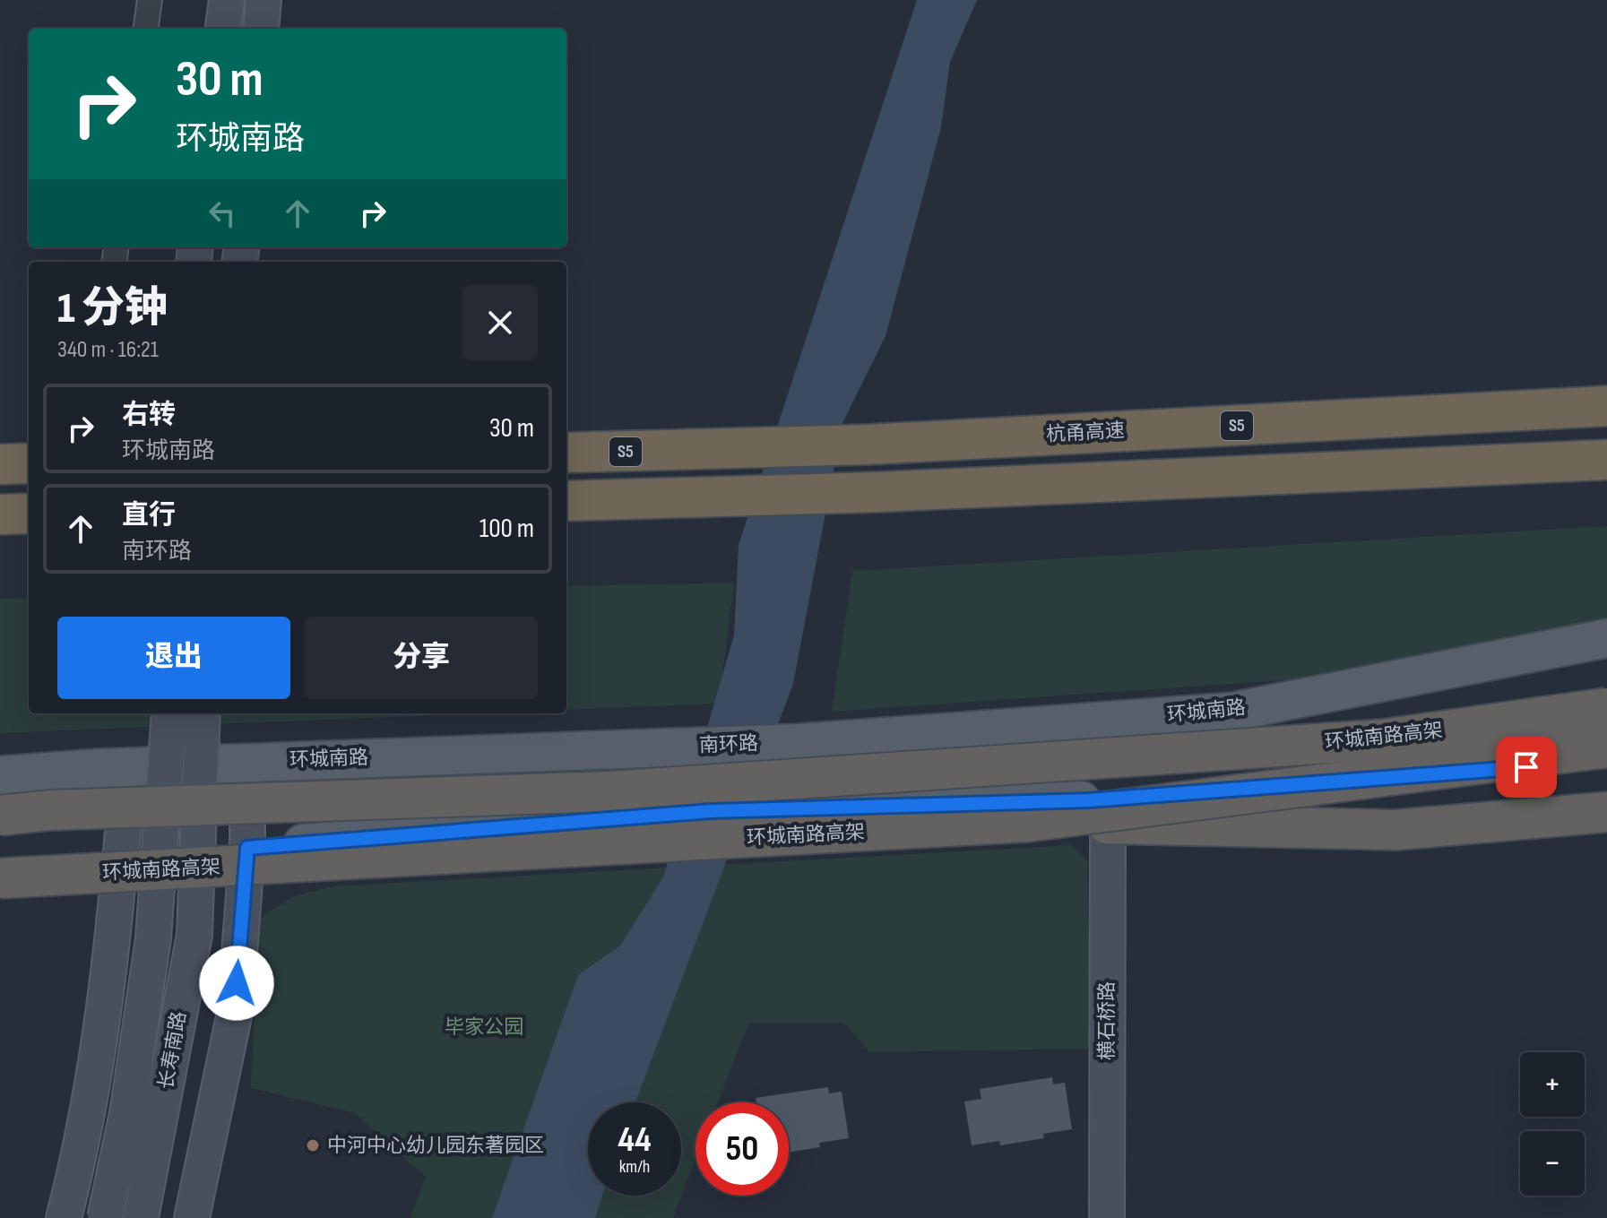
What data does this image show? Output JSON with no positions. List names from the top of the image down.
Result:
{
  "streets": {
    "highway": ["S5", "杭甬高速", "环城南路高架"],
    "main road": [
      "环城南路",
      "南环路",
      "横石桥路",
      "长寿南路"
    ]
  },
  "crossings": [
    ["环城南路", "南环路"]
  ],
  "parks": ["毕家公园"],
  "places": ["中河中心幼儿园东著园区"],
  "page": {
    "turn": ["30 m", "环城南路"],
    "heading": ["1 分钟", "340 m · 16:21"],
    "list": [
      {
        "name": "右转",
        "note": "环城南路",
        "value": "30 m"
      },
      {
        "name": "直行",
        "note": "南环路",
        "value": "100 m"
      }
    ],
    "buttons": ["退出", "分享"],
    "map_buttons": ["+", "−"],
    "speed": "44 km/h",
    "limit": "50"
  }
}
